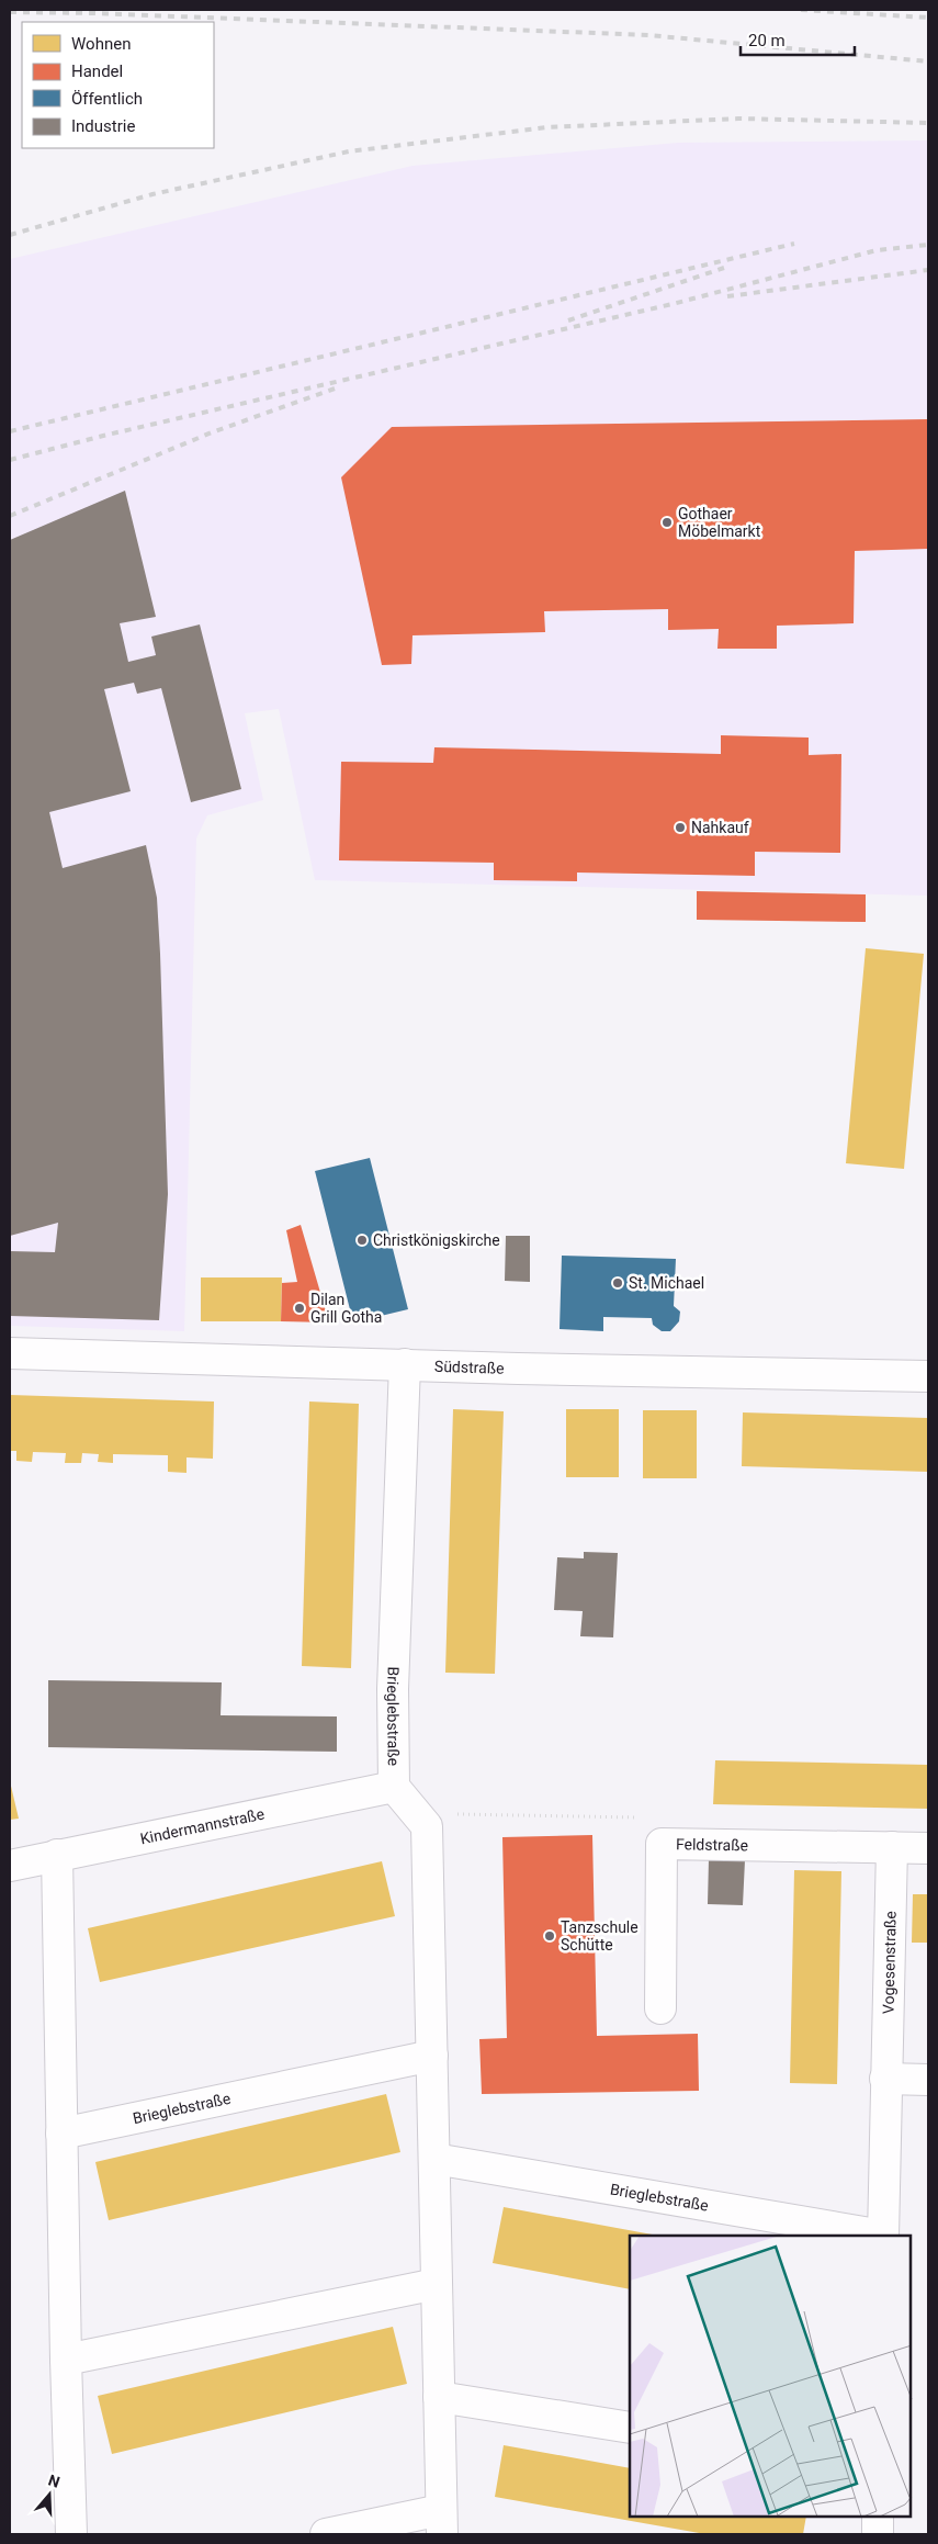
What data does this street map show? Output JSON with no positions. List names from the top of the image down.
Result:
{
  "streets": {
    "street": [
      "Südstraße",
      "Brieglebstraße",
      "Kindermannstraße",
      "Feldstraße",
      "Vogesenstraße"
    ]
  },
  "crossings": [
    ["Südstraße", "Brieglebstraße"],
    ["Brieglebstraße", "Kindermannstraße"],
    ["Feldstraße", "Vogesenstraße"]
  ],
  "places": [
    "Gothaer Möbelmarkt",
    "Nahkauf",
    "Christkönigskirche",
    "St. Michael",
    "Dilan Grill Gotha",
    "Tanzschule Schütte"
  ],
  "legend": [
    "Wohnen",
    "Handel",
    "Öffentlich",
    "Industrie"
  ],
  "scale_bar": "20 m",
  "north": "top"
}
